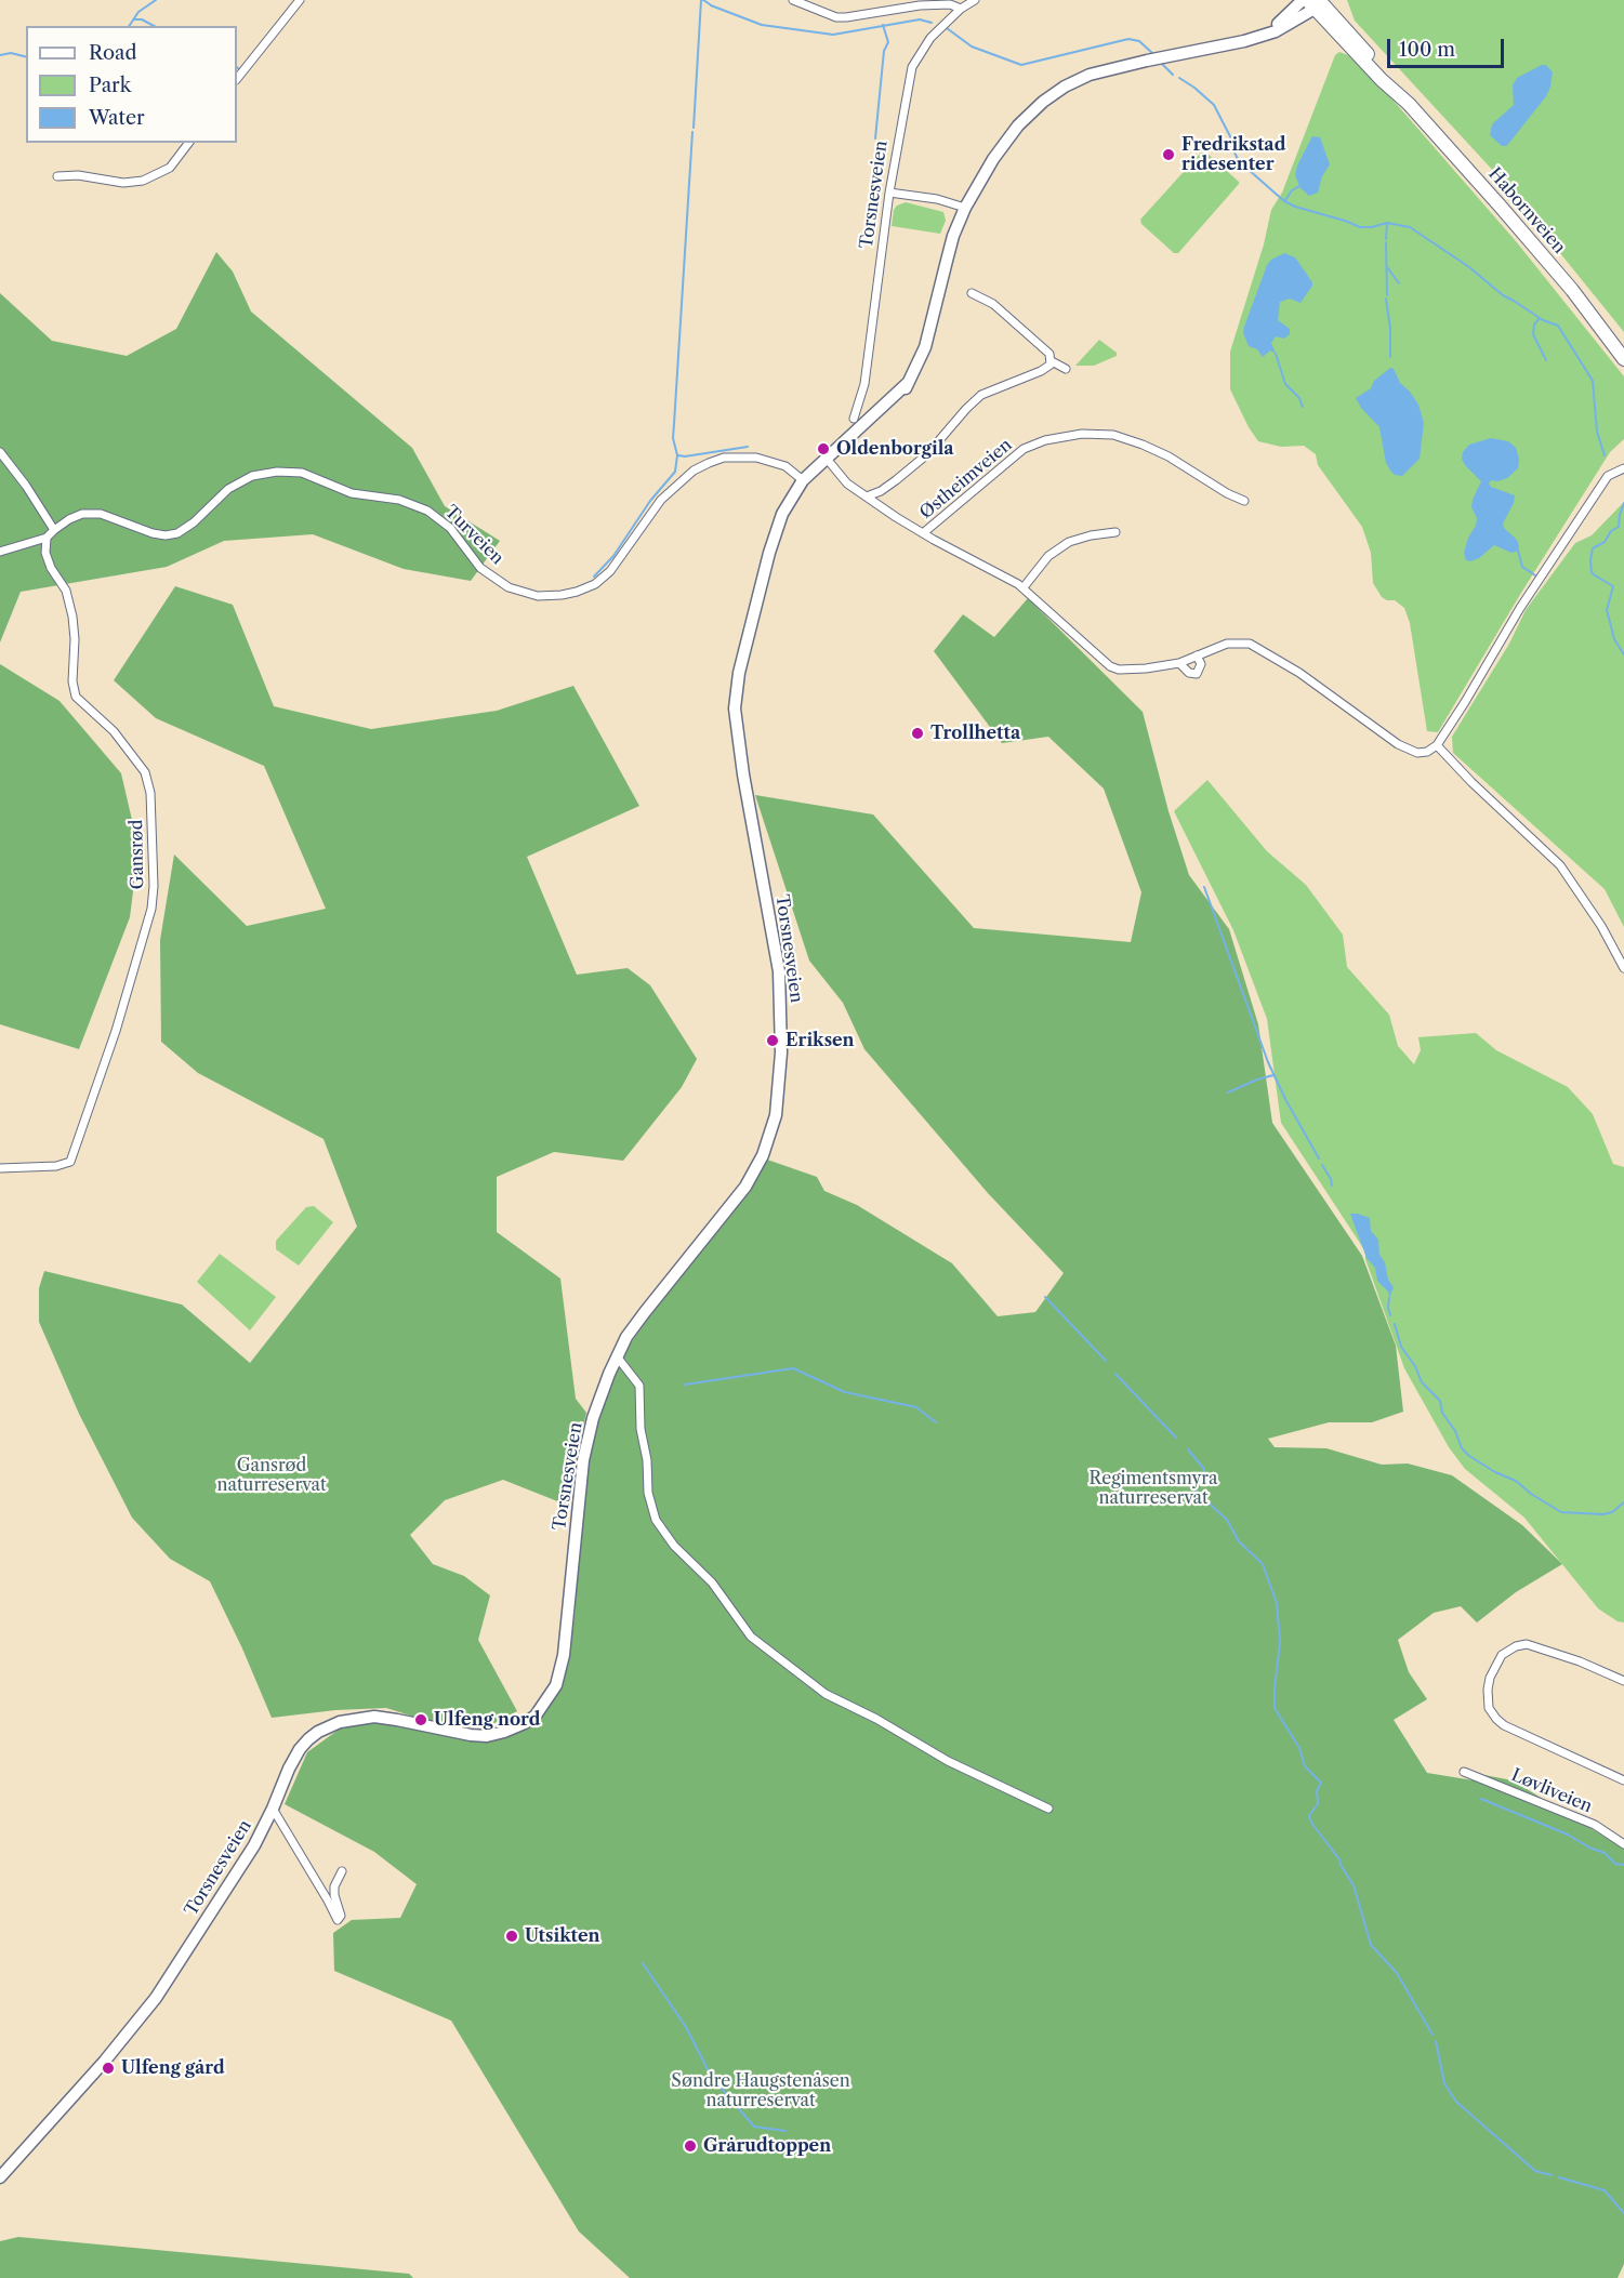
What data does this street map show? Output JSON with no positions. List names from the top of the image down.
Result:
{
  "streets": {
    "highway": ["Habornveien"],
    "main road": ["Torsnesveien"],
    "street": [
      "Østheimveien",
      "Turveien",
      "Gansrød",
      "Løvliveien"
    ]
  },
  "crossings": [
    ["Torsnesveien", "Habornveien"],
    ["Torsnesveien", "Turveien"],
    ["Turveien", "Gansrød"]
  ],
  "parks": ["Gansrød naturreservat", "Regimentsmyra naturreservat", "Søndre Haugstenåsen naturreservat"],
  "places": [
    "Fredrikstad ridesenter",
    "Oldenborgila",
    "Trollhetta",
    "Eriksen",
    "Ulfeng nord",
    "Utsikten",
    "Ulfeng gård",
    "Grårudtoppen"
  ],
  "legend": ["Road", "Park", "Water"],
  "scale_bar": "100 m"
}
